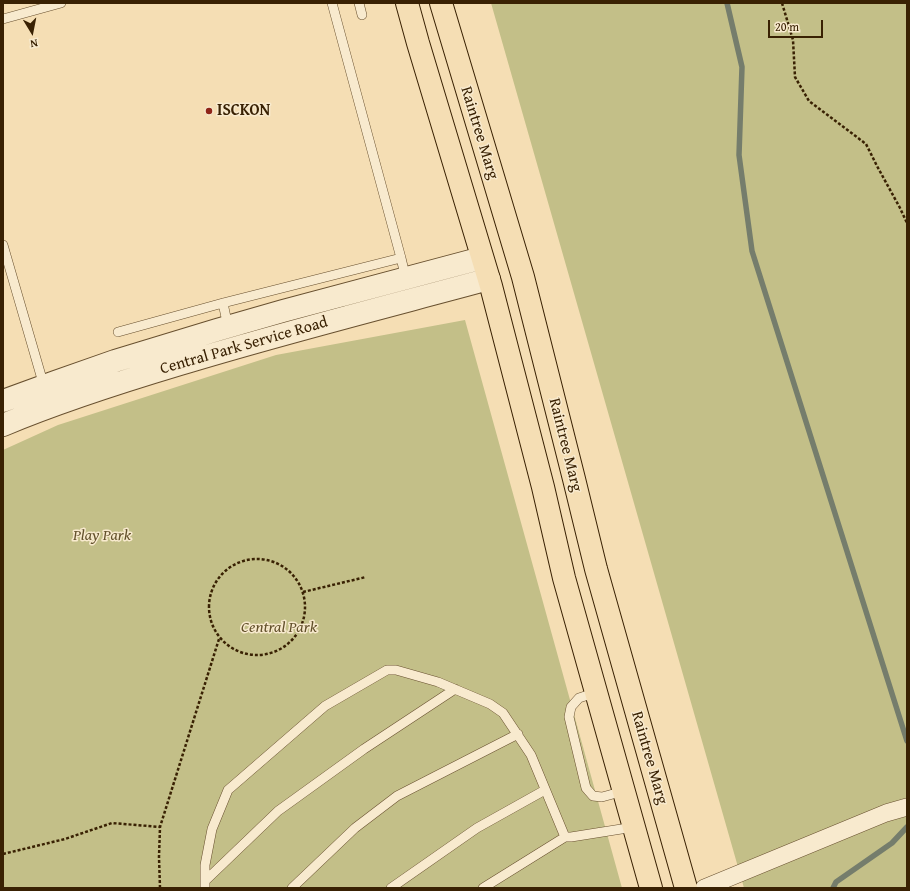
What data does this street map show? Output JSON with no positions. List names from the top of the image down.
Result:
{
  "streets": {
    "main road": ["Raintree Marg"],
    "street": ["Central Park Service Road"]
  },
  "crossings": [
    ["Raintree Marg", "Central Park Service Road"]
  ],
  "parks": ["Play Park", "Central Park"],
  "places": ["ISCKON"],
  "scale_bar": "20 m",
  "north": "bottom"
}
